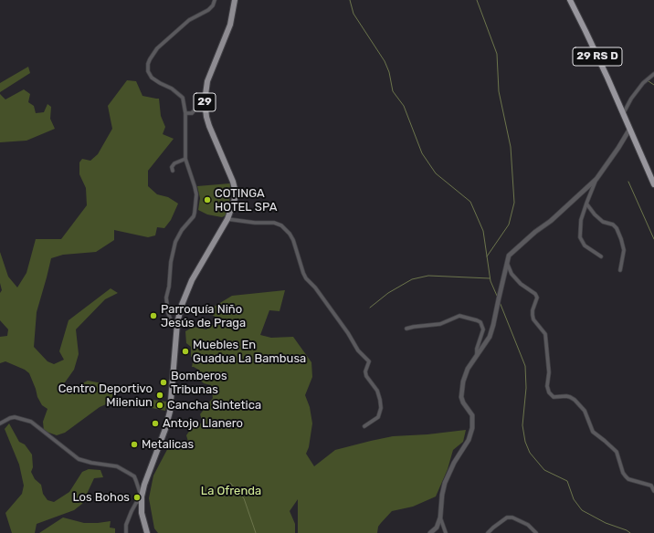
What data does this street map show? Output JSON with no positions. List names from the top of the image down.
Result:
{
  "streets": {
    "highway": ["29 RS D"],
    "main road": ["29"]
  },
  "parks": ["La Ofrenda"],
  "places": [
    "COTINGA HOTEL SPA",
    "Parroquía Niño Jesús de Praga",
    "Muebles En Guadua La Bambusa",
    "Bomberos Tribunas",
    "Centro Deportivo Mileniun",
    "Cancha Sintetica",
    "Antojo Llanero",
    "Metalicas",
    "Los Bohos"
  ]
}
